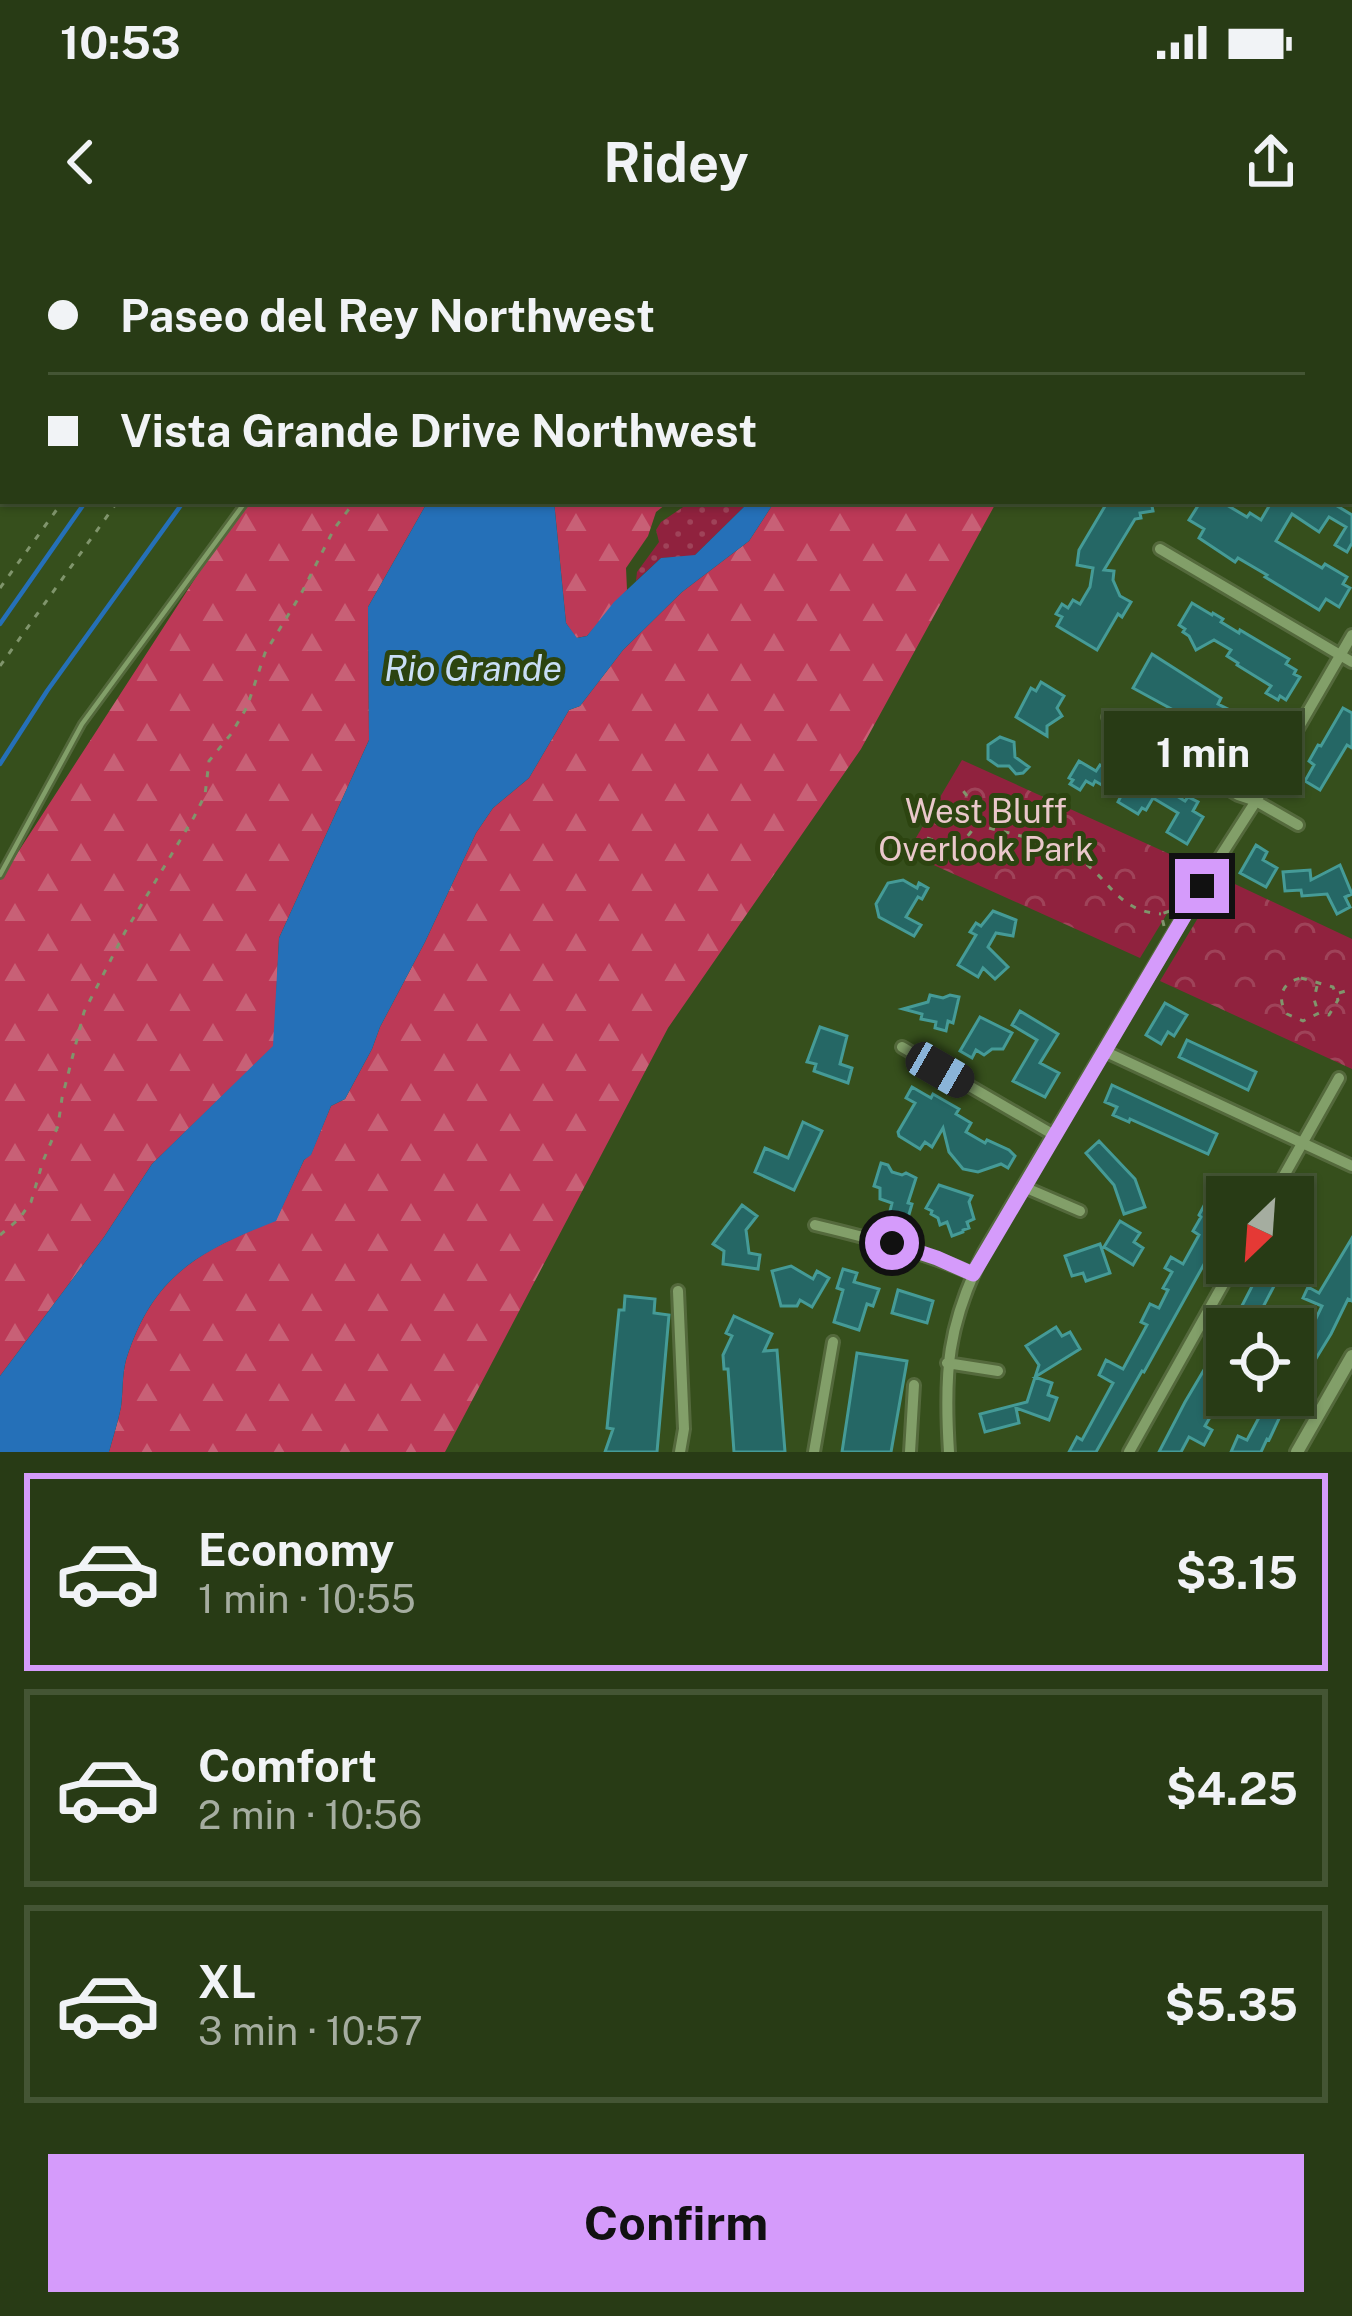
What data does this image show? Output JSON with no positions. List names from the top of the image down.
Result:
{
  "water": ["Rio Grande"],
  "parks": ["West Bluff Overlook Park"],
  "north": "bottom left",
  "page": {
    "status": "10:53",
    "header": "Ridey",
    "banner": ["Paseo del Rey Northwest", "Vista Grande Drive Northwest"],
    "bubble": "1 min",
    "list": [
      {
        "name": "Economy",
        "note": "1 min · 10:55",
        "value": "$3.15"
      },
      {
        "name": "Comfort",
        "note": "2 min · 10:56",
        "value": "$4.25"
      },
      {
        "name": "XL",
        "note": "3 min · 10:57",
        "value": "$5.35"
      }
    ],
    "buttons": "Confirm"
  }
}
